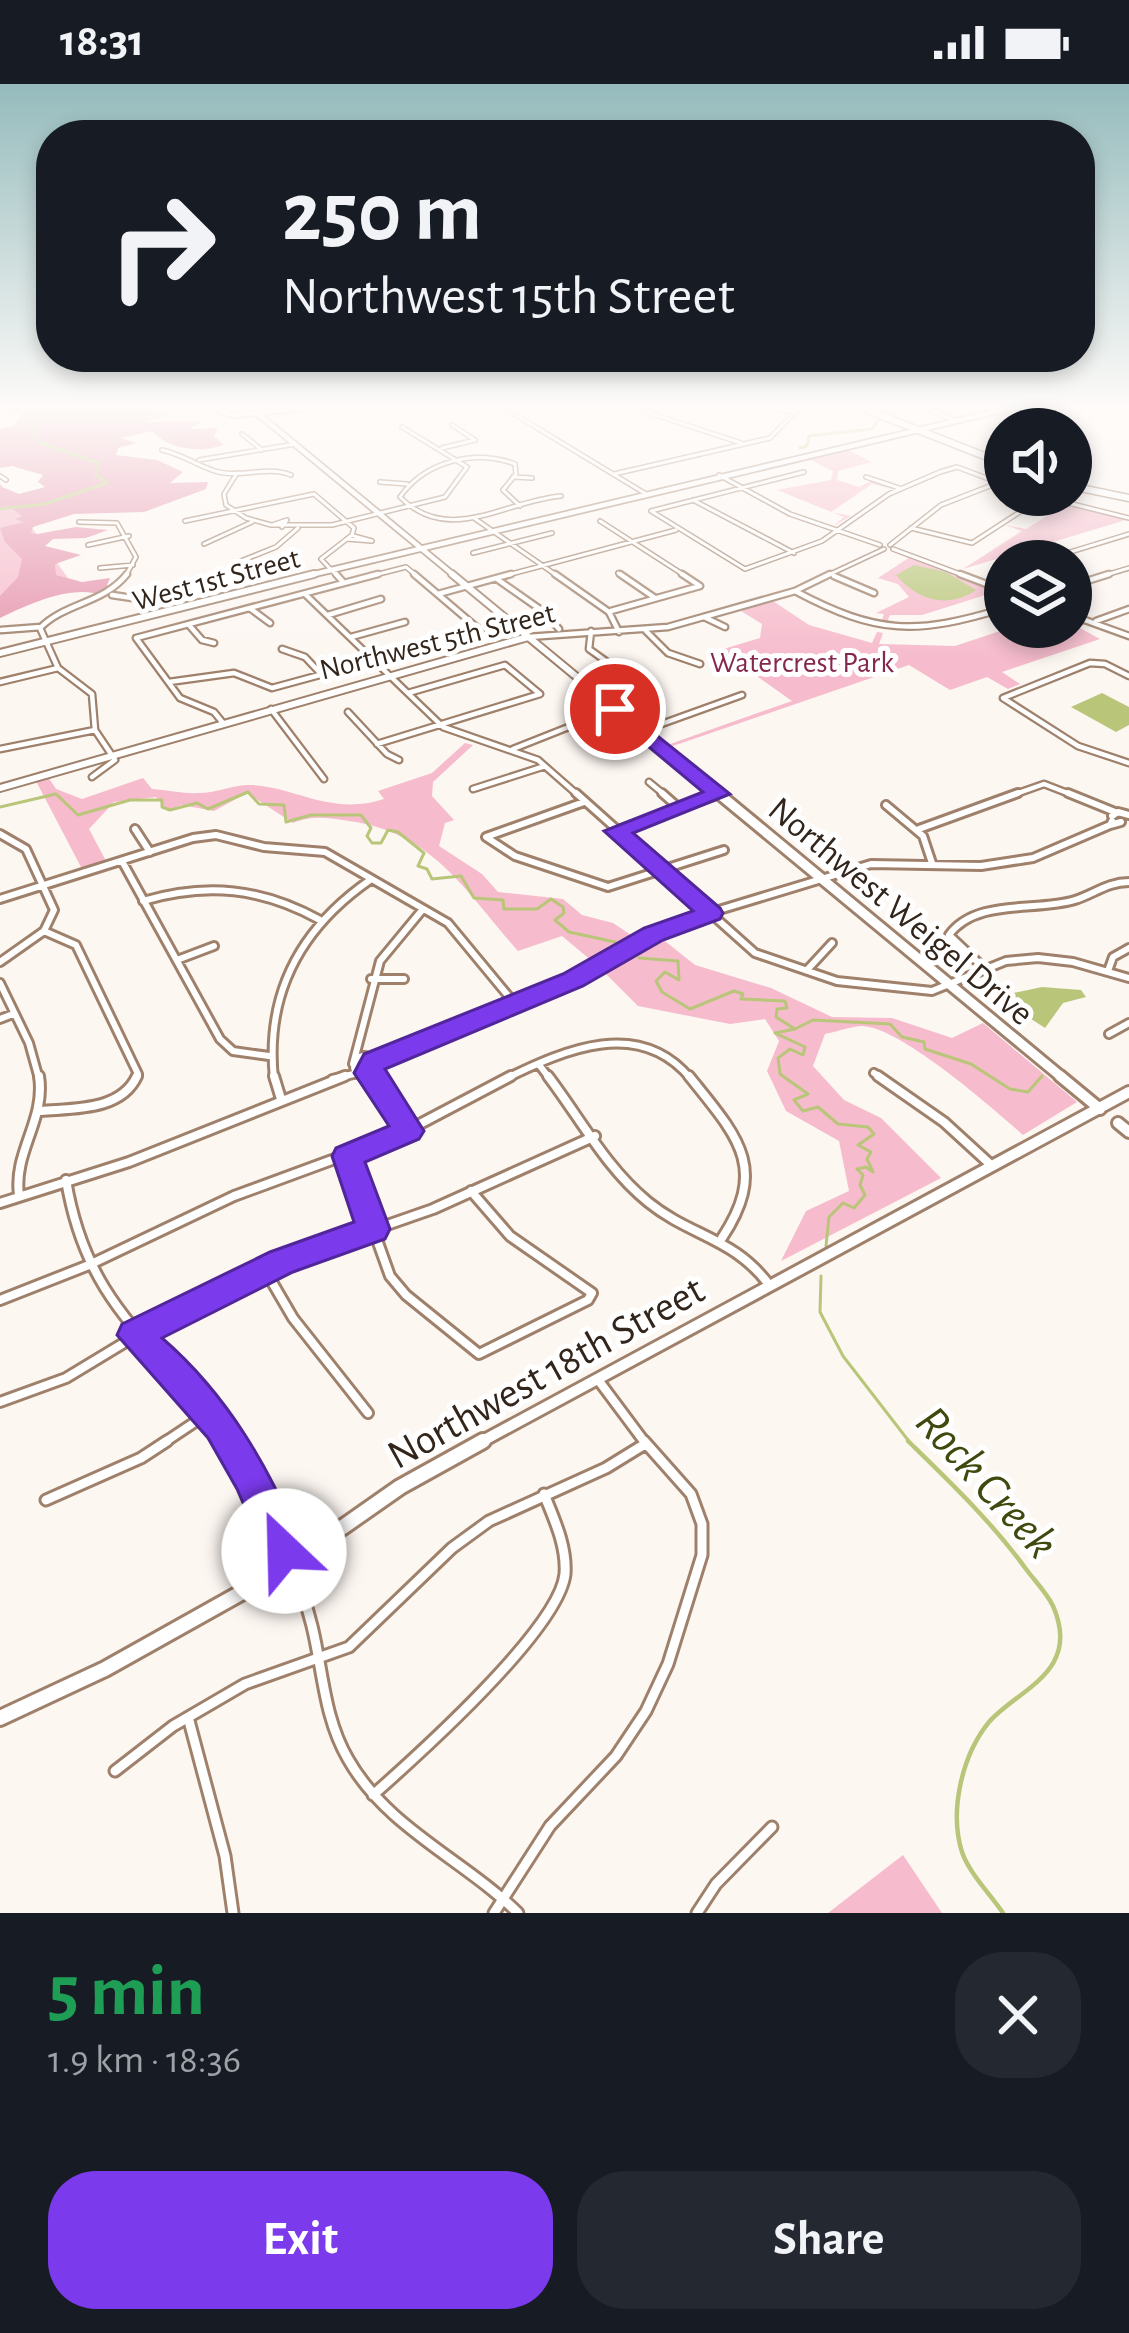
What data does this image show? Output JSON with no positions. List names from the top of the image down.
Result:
{
  "streets": {
    "street": [
      "West 1st Street",
      "Northwest 5th Street",
      "Northwest Weigel Drive",
      "Northwest 18th Street"
    ]
  },
  "crossings": [
    ["West 1st Street", "Northwest Weigel Drive"],
    ["Northwest 5th Street", "Northwest Weigel Drive"],
    ["Northwest Weigel Drive", "Northwest 18th Street"]
  ],
  "water": ["Rock Creek"],
  "parks": ["Watercrest Park"],
  "page": {
    "status": "18:31",
    "turn": ["250 m", "Northwest 15th Street"],
    "heading": ["5 min", "1.9 km · 18:36"],
    "buttons": ["Exit", "Share"]
  }
}
